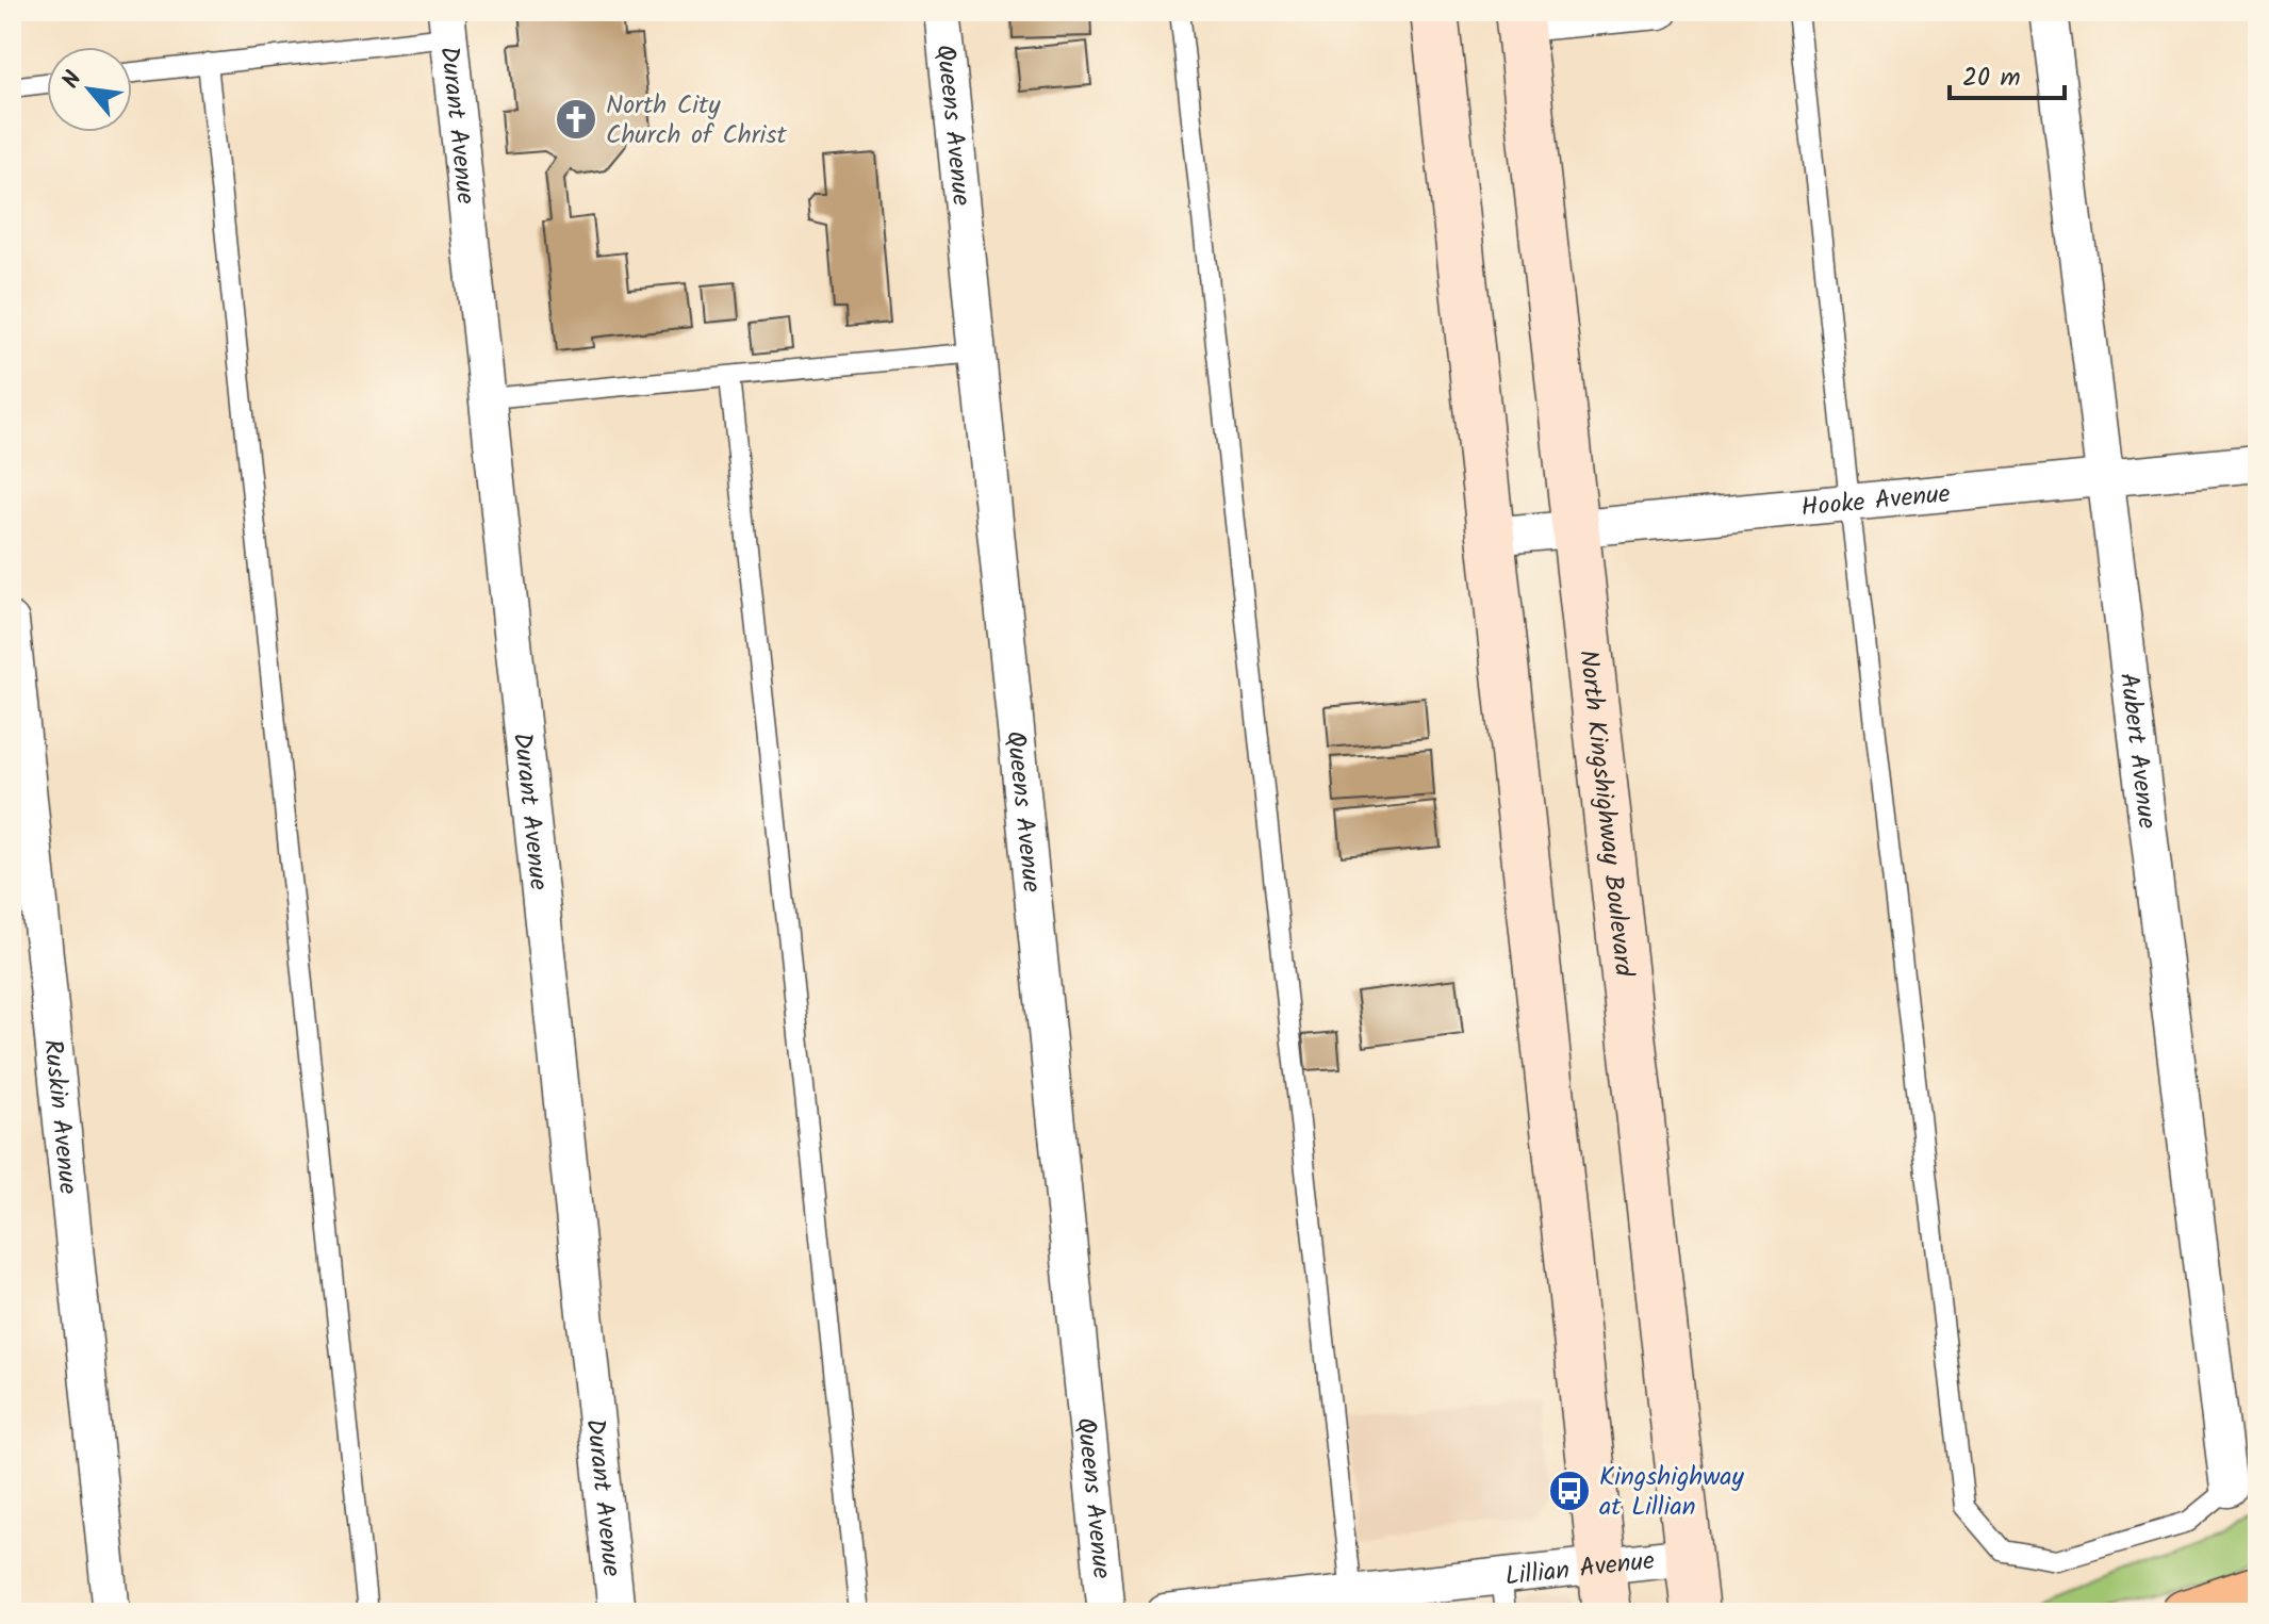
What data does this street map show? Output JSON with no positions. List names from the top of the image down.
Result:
{
  "streets": {
    "main road": ["North Kingshighway Boulevard"],
    "street": [
      "Durant Avenue",
      "Queens Avenue",
      "Hooke Avenue",
      "Aubert Avenue",
      "Ruskin Avenue",
      "Lillian Avenue"
    ]
  },
  "crossings": [
    ["Hooke Avenue", "Aubert Avenue"],
    ["Hooke Avenue", "North Kingshighway Boulevard"],
    ["North Kingshighway Boulevard", "Lillian Avenue"]
  ],
  "places": {
    "church": ["North City Church of Christ"],
    "bus stop": ["Kingshighway at Lillian"]
  },
  "scale_bar": "20 m",
  "north": "top left"
}
